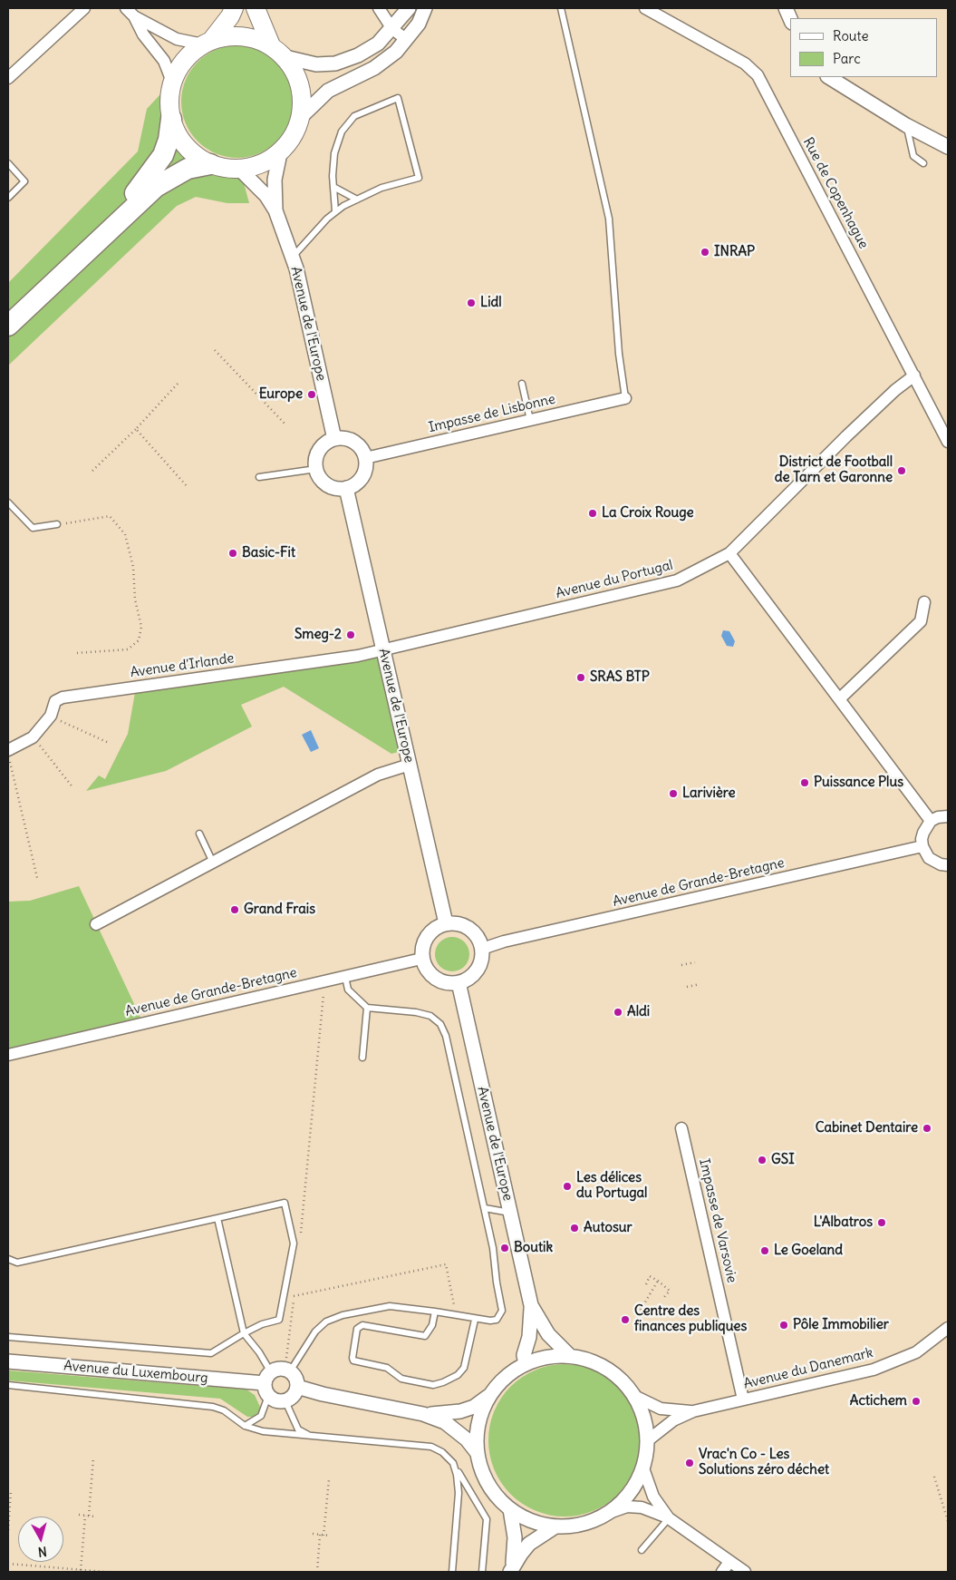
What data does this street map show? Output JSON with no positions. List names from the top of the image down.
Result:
{
  "streets": {
    "street": [
      "Rue de Copenhague",
      "Avenue de l'Europe",
      "Impasse de Lisbonne",
      "Avenue du Portugal",
      "Avenue d'Irlande",
      "Avenue de Grande-Bretagne",
      "Impasse de Varsovie",
      "Avenue du Danemark",
      "Avenue du Luxembourg"
    ]
  },
  "crossings": [
    ["Rue de Copenhague", "Avenue du Portugal"],
    ["Avenue de l'Europe", "Impasse de Lisbonne"],
    ["Avenue de l'Europe", "Avenue du Portugal"],
    ["Avenue de l'Europe", "Avenue d'Irlande"],
    ["Avenue de l'Europe", "Avenue de Grande-Bretagne"],
    ["Avenue du Portugal", "Avenue d'Irlande"],
    ["Impasse de Varsovie", "Avenue du Danemark"]
  ],
  "places": [
    "INRAP",
    "Lidl",
    "Europe",
    "District de Football de Tarn et Garonne",
    "La Croix Rouge",
    "Basic-Fit",
    "Smeg-2",
    "SRAS BTP",
    "Puissance Plus",
    "Larivière",
    "Grand Frais",
    "Aldi",
    "Cabinet Dentaire",
    "GSI",
    "Les délices du Portugal",
    "L'Albatros",
    "Autosur",
    "Boutik",
    "Le Goeland",
    "Centre des finances publiques",
    "Pôle Immobilier",
    "Actichem",
    "Vrac'n Co - Les Solutions zéro déchet"
  ],
  "legend": ["Route", "Parc"],
  "north": "bottom"
}
